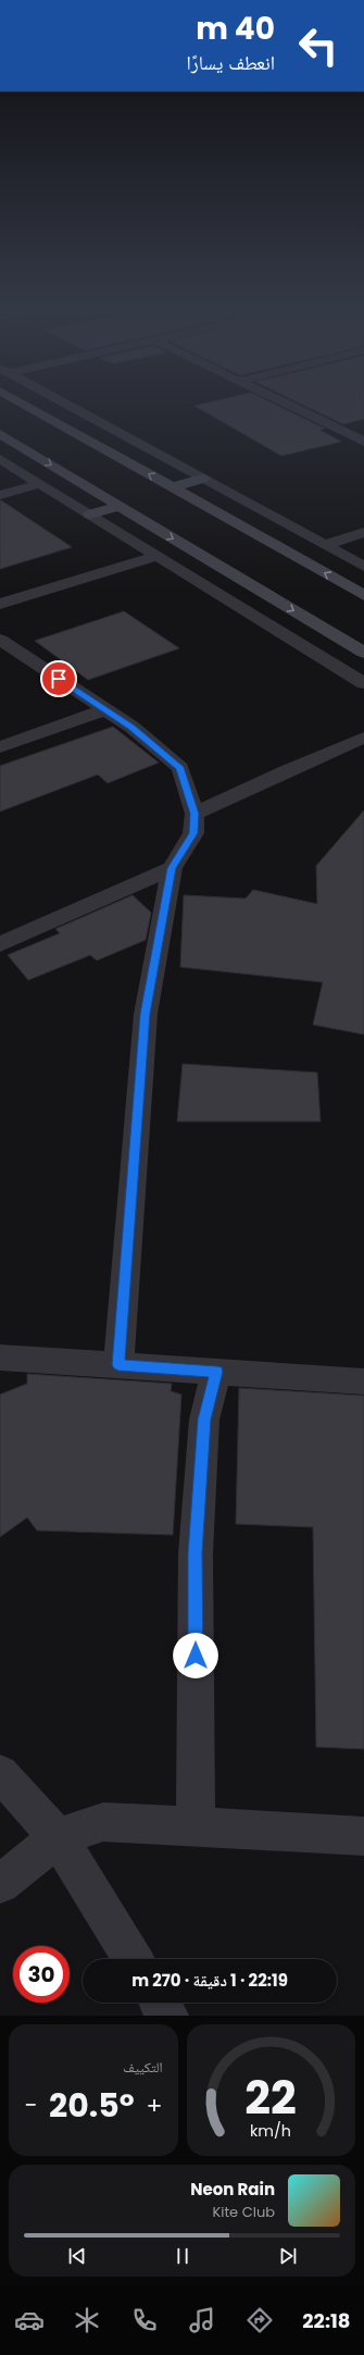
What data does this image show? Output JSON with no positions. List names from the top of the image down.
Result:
{
  "page": {
    "turn": ["40 m", "انعطف يسارًا"],
    "limit": "30",
    "trip": "22:19 · 1 دقيقة · 270 m",
    "tile": "التكييف",
    "heat": ["−", "20.5°", "+"],
    "song": ["Neon Rain", "Kite Club"],
    "tabs": "22:18",
    "gauge": ["22", "km/h"]
  }
}
